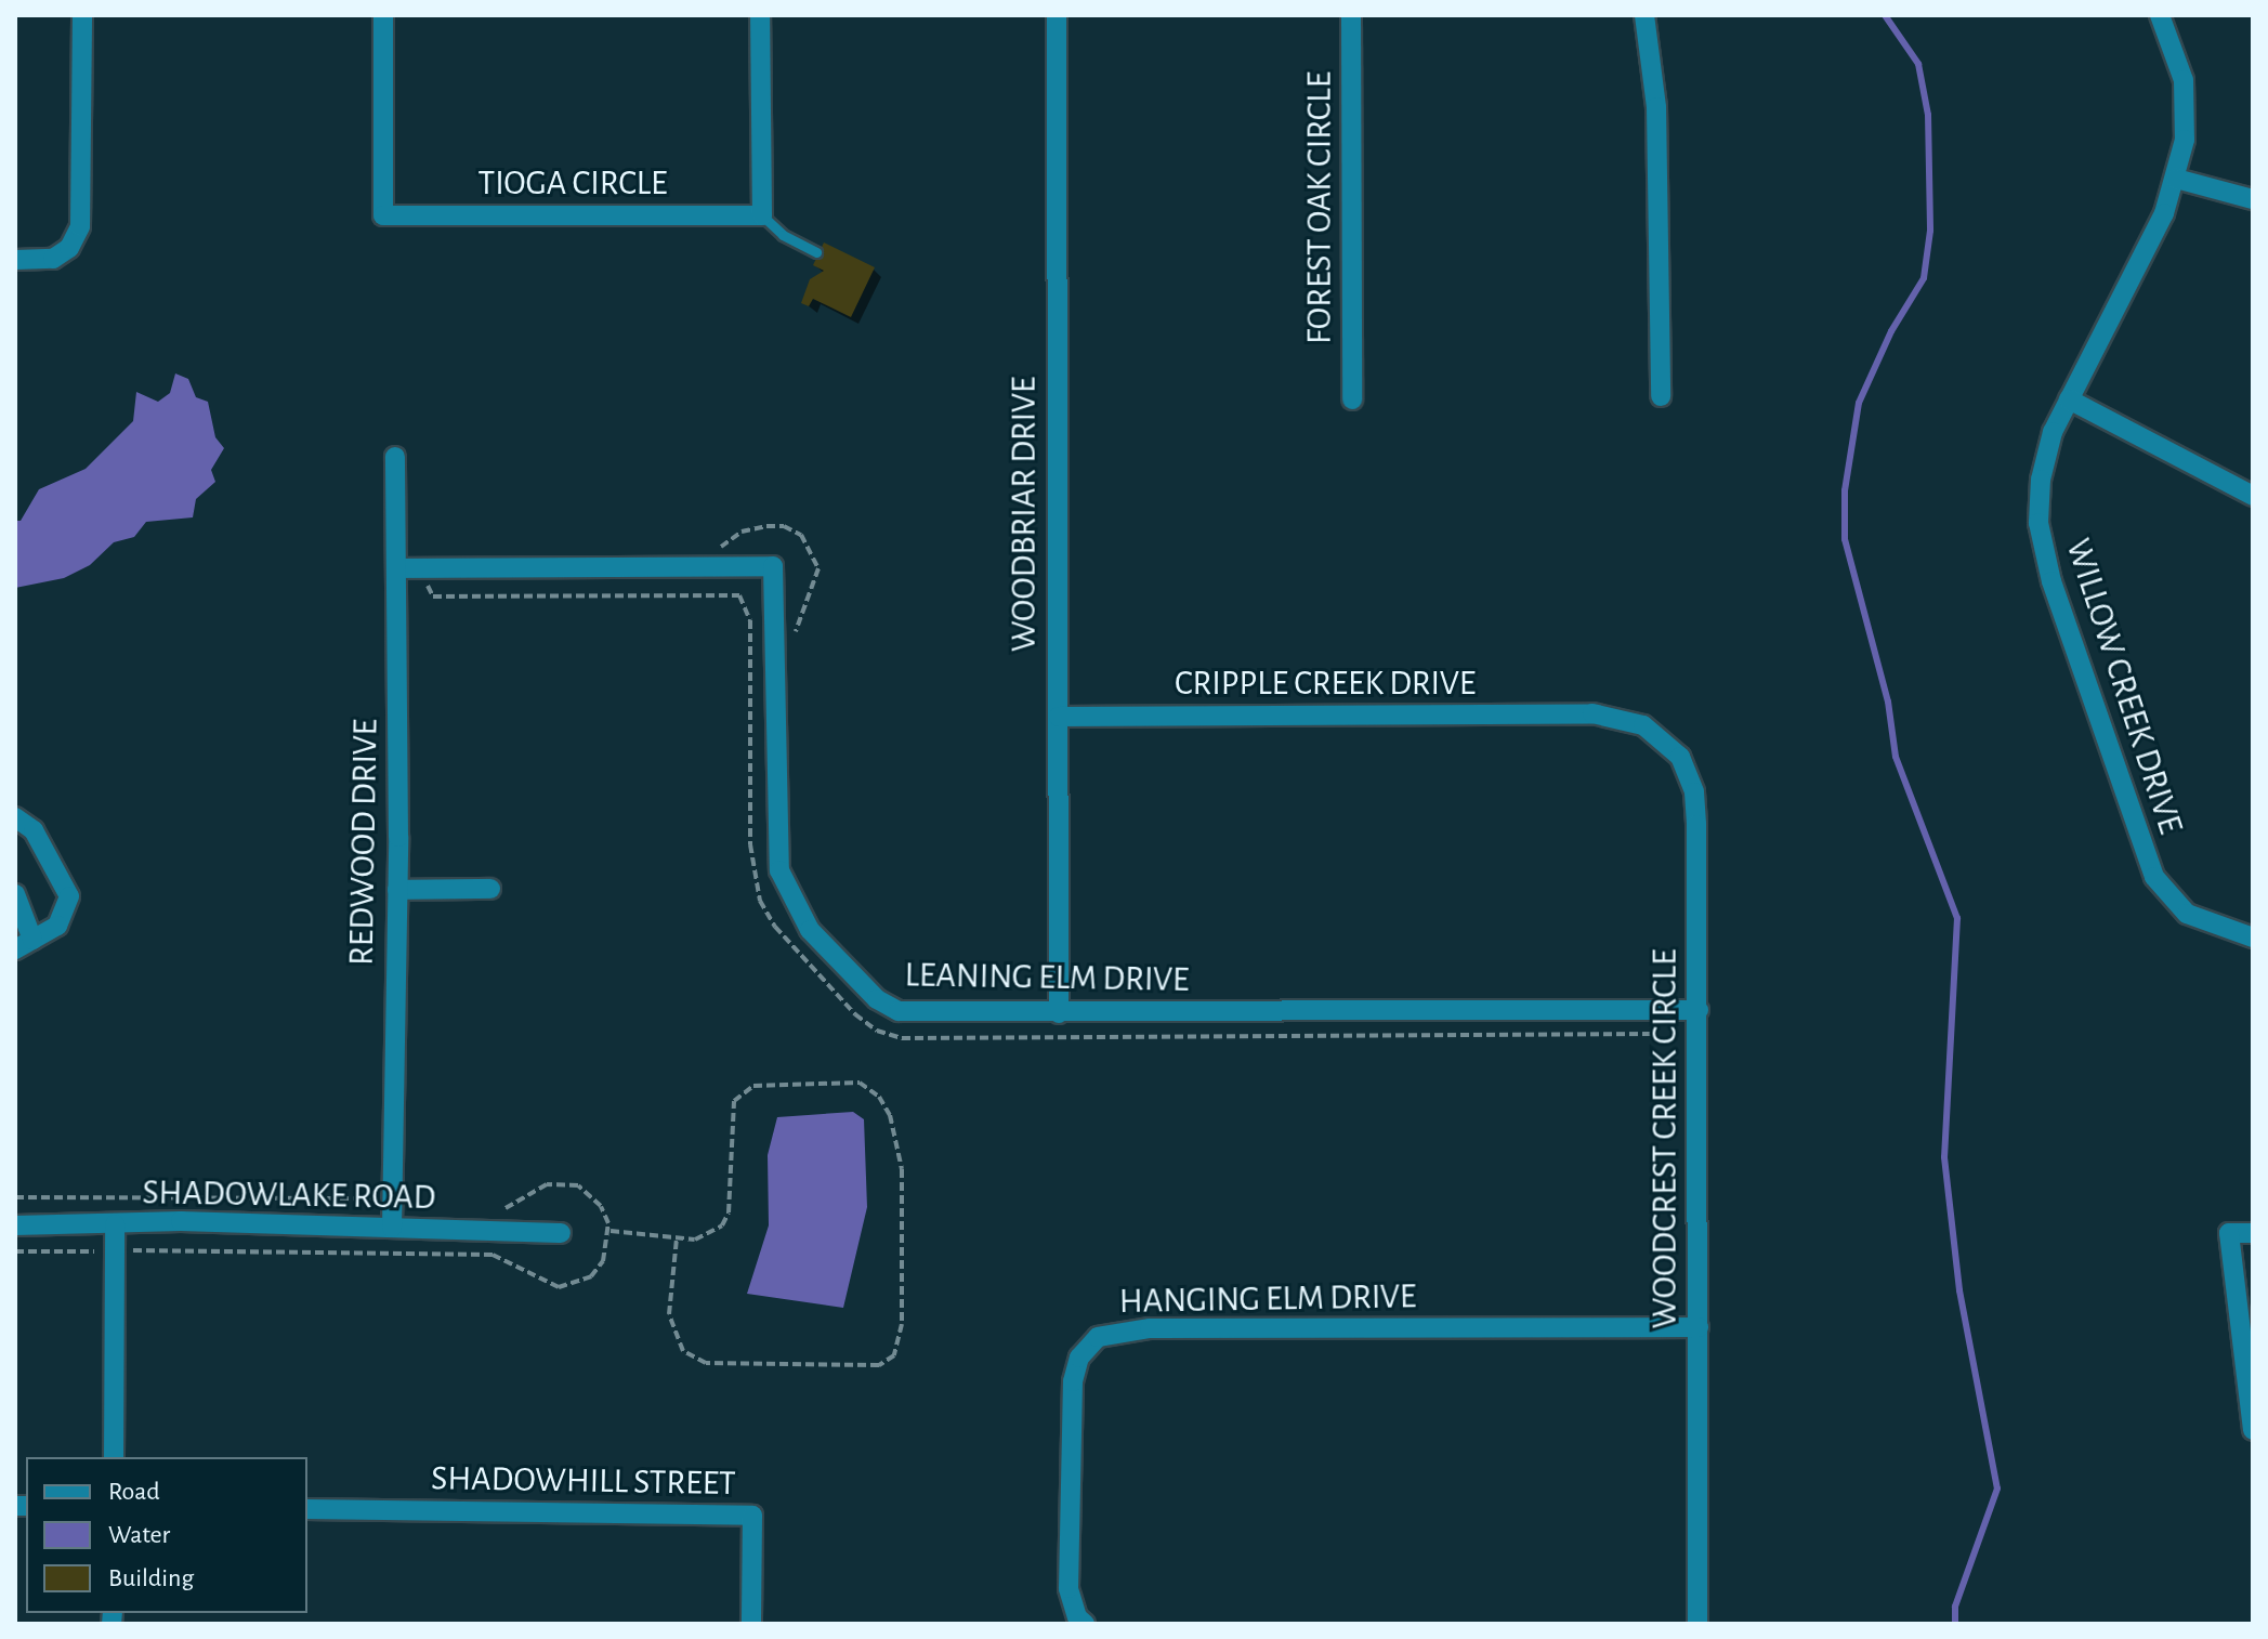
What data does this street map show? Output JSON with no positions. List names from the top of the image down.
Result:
{
  "streets": {
    "street": [
      "TIOGA CIRCLE",
      "FOREST OAK CIRCLE",
      "WOODBRIAR DRIVE",
      "CRIPPLE CREEK DRIVE",
      "WILLOW CREEK DRIVE",
      "REDWOOD DRIVE",
      "LEANING ELM DRIVE",
      "WOODCREST CREEK CIRCLE",
      "SHADOWLAKE ROAD",
      "HANGING ELM DRIVE",
      "SHADOWHILL STREET"
    ]
  },
  "crossings": [
    ["WOODBRIAR DRIVE", "CRIPPLE CREEK DRIVE"],
    ["WOODBRIAR DRIVE", "LEANING ELM DRIVE"],
    ["CRIPPLE CREEK DRIVE", "WOODCREST CREEK CIRCLE"],
    ["REDWOOD DRIVE", "LEANING ELM DRIVE"],
    ["REDWOOD DRIVE", "SHADOWLAKE ROAD"],
    ["LEANING ELM DRIVE", "WOODCREST CREEK CIRCLE"],
    ["WOODCREST CREEK CIRCLE", "HANGING ELM DRIVE"]
  ],
  "legend": ["Road", "Water", "Building"]
}
